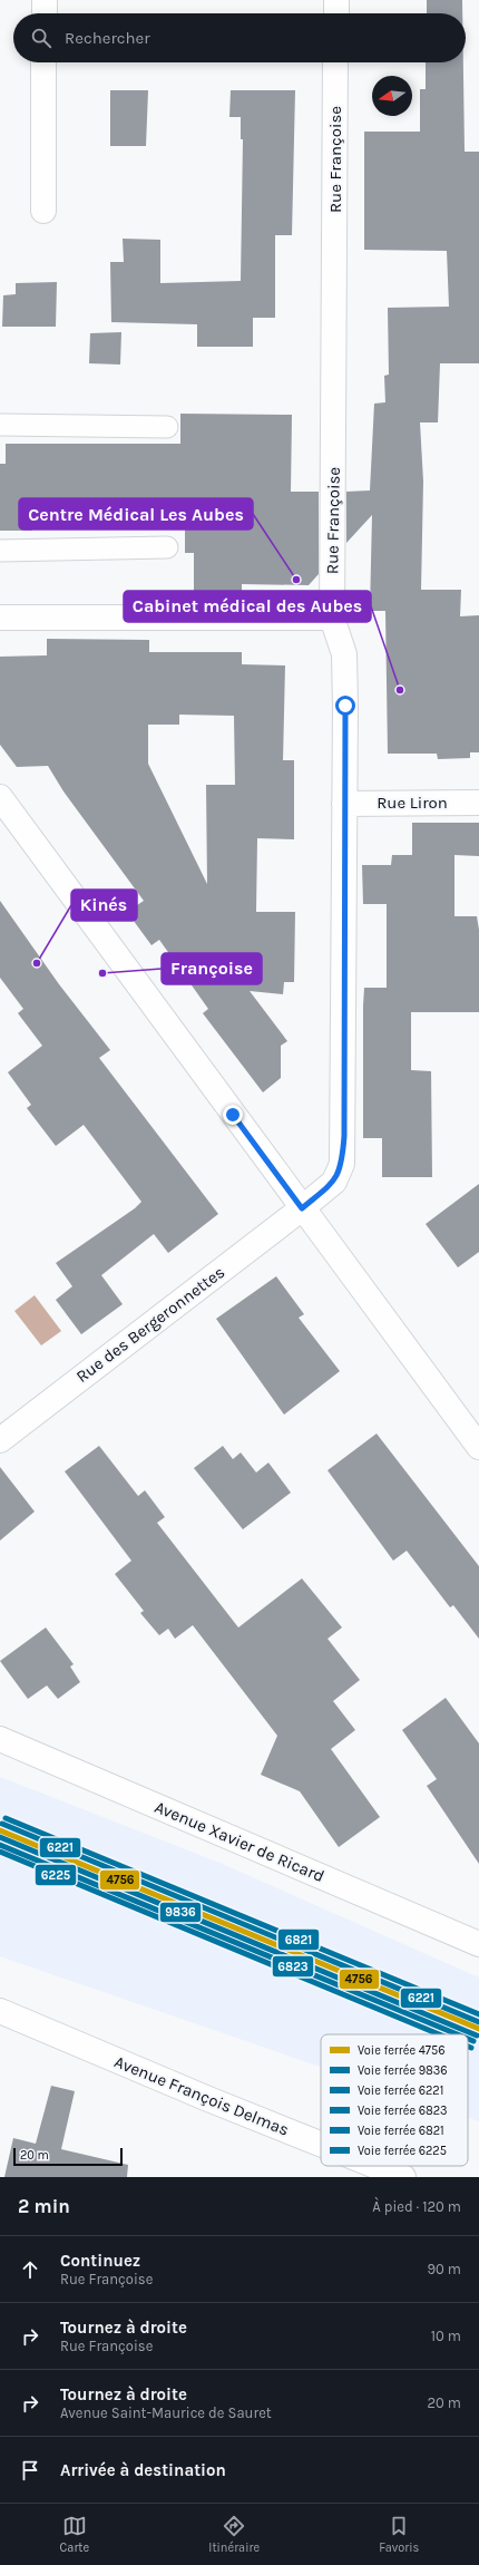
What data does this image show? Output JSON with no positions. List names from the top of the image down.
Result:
{
  "streets": {
    "street": [
      "Rue Françoise",
      "Rue Liron",
      "Rue des Bergeronnettes",
      "Avenue Xavier de Ricard",
      "Avenue François Delmas"
    ]
  },
  "crossings": [
    ["Rue Françoise", "Rue Liron"],
    ["Rue Françoise", "Rue des Bergeronnettes"]
  ],
  "places": [
    "Centre Médical Les Aubes",
    "Cabinet médical des Aubes",
    "Kinés",
    "Françoise"
  ],
  "lines": [
    "rail line 6821",
    "rail line 6221",
    "rail line 4756",
    "rail line 9836",
    "rail line 6823",
    "rail line 6225"
  ],
  "legend": [
    "Voie ferrée 4756",
    "Voie ferrée 9836",
    "Voie ferrée 6221",
    "Voie ferrée 6823",
    "Voie ferrée 6821",
    "Voie ferrée 6225"
  ],
  "scale_bar": "20 m",
  "north": "left",
  "page": {
    "search": "Rechercher",
    "scale": "20 m",
    "heading": ["2 min", "À pied · 120 m"],
    "list": [
      ["Continuez", "Rue Françoise", "90 m"],
      ["Tournez à droite", "Rue Françoise", "10 m"],
      ["Tournez à droite", "Avenue Saint-Maurice de Sauret", "20 m"],
      "Arrivée à destination"
    ],
    "nav": ["Carte", "Itinéraire", "Favoris"]
  }
}
